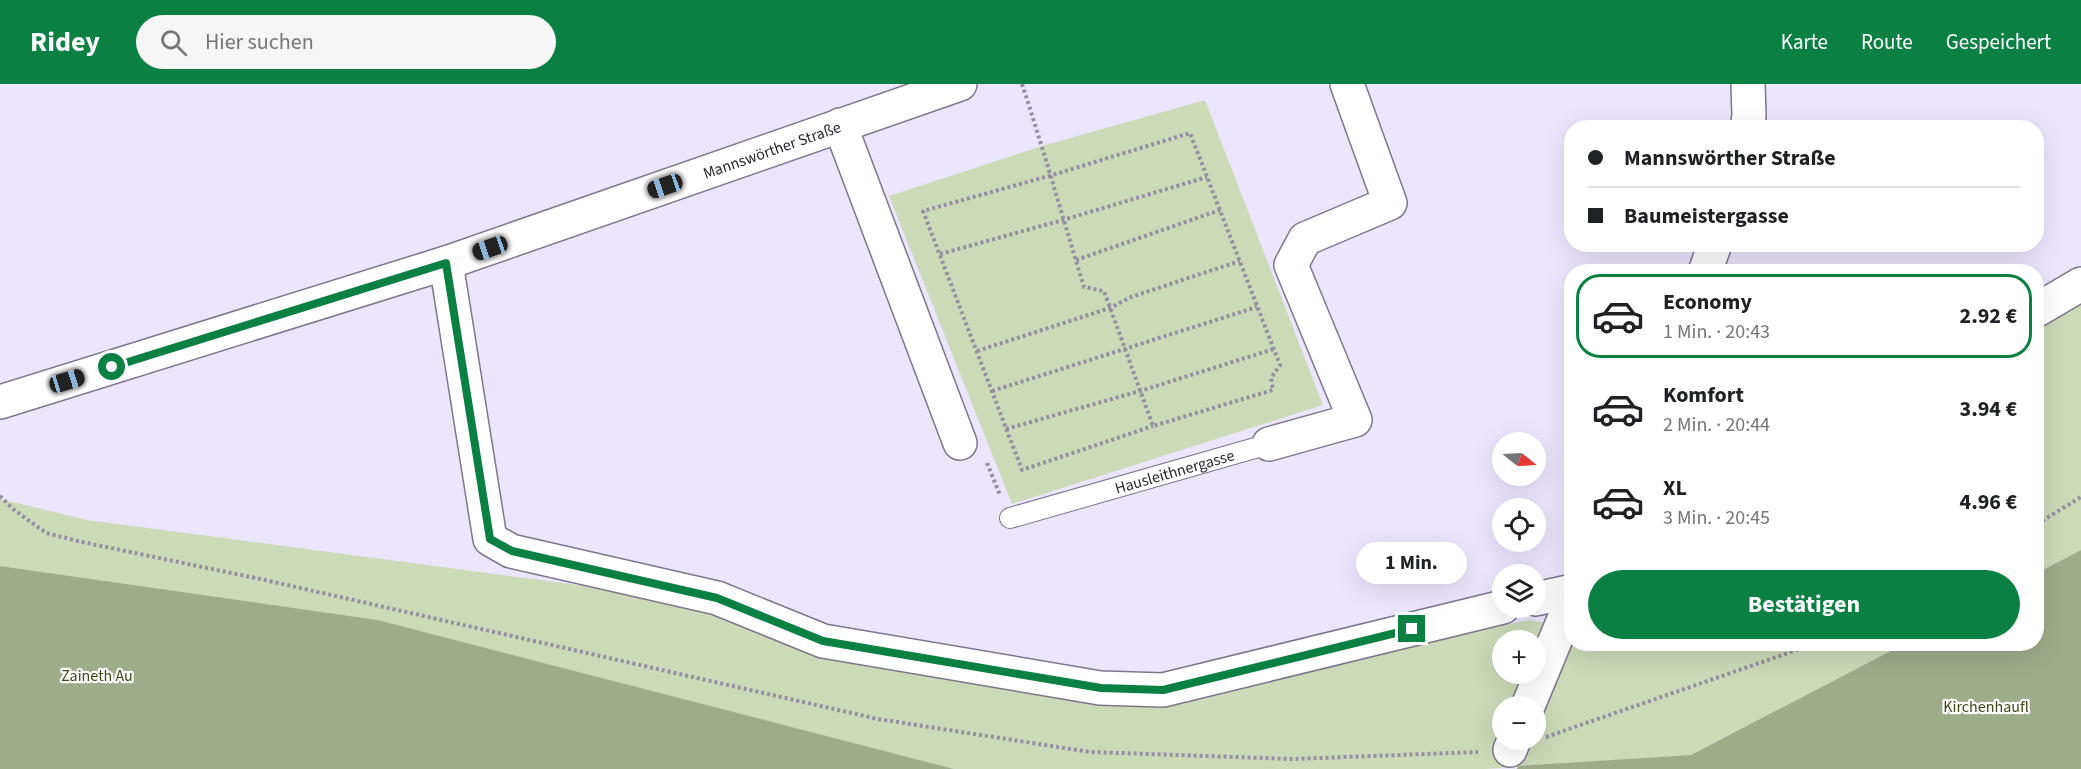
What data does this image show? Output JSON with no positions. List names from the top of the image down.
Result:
{
  "streets": {
    "street": ["Mannswörther Straße", "Hausleithnergasse"]
  },
  "parks": ["Zaineth Au", "Kirchenhaufl"],
  "north": "right",
  "page": {
    "header": "Ridey",
    "search": "Hier suchen",
    "nav": ["Karte", "Route", "Gespeichert"],
    "banner": ["Mannswörther Straße", "Baumeistergasse"],
    "list": [
      {
        "name": "Economy",
        "note": "1 Min. · 20:43",
        "value": "2.92 €"
      },
      {
        "name": "Komfort",
        "note": "2 Min. · 20:44",
        "value": "3.94 €"
      },
      {
        "name": "XL",
        "note": "3 Min. · 20:45",
        "value": "4.96 €"
      }
    ],
    "map_buttons": ["+", "−"],
    "bubble": "1 Min.",
    "buttons": "Bestätigen"
  }
}
